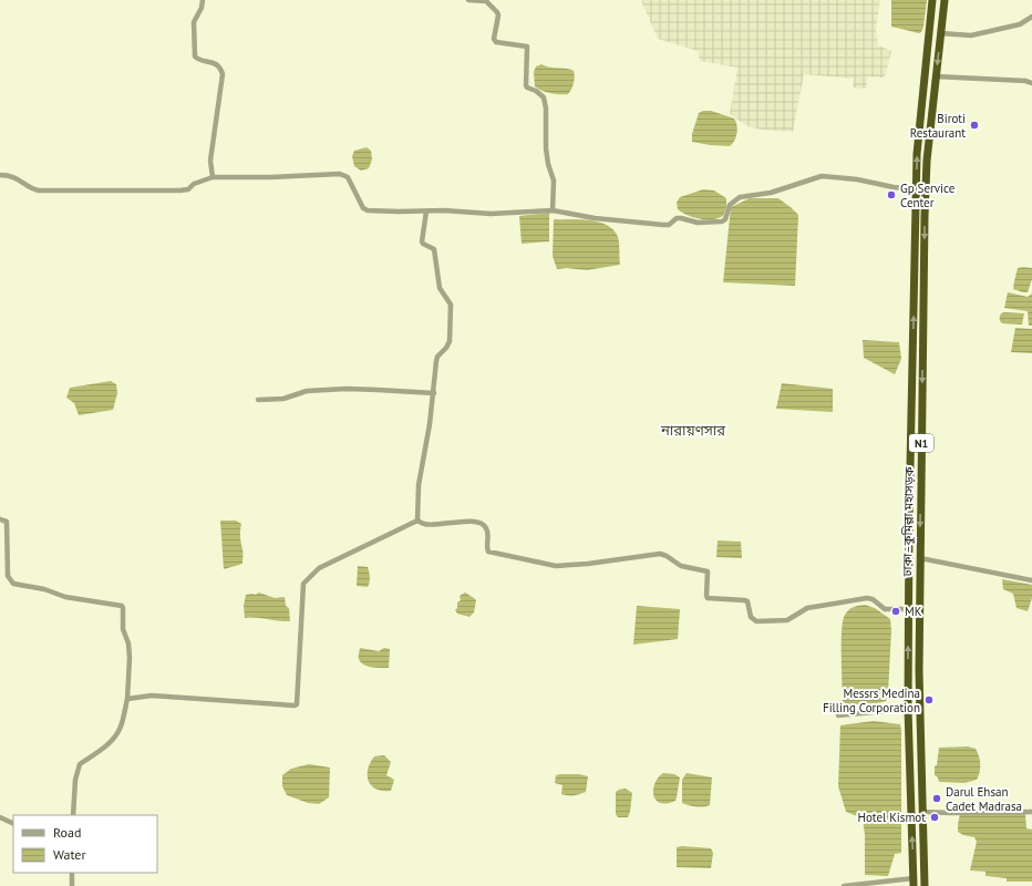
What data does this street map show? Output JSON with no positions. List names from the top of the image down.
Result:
{
  "streets": {
    "highway": ["N1", "ঢাকা–কুমিল্লা মহাসড়ক"]
  },
  "districts": ["নারায়ণসার"],
  "places": [
    "Biroti Restaurant",
    "Gp Service Center",
    "MK",
    "Messrs Medina Filling Corporation",
    "Darul Ehsan Cadet Madrasa",
    "Hotel Kismot"
  ],
  "legend": ["Road", "Water"]
}
